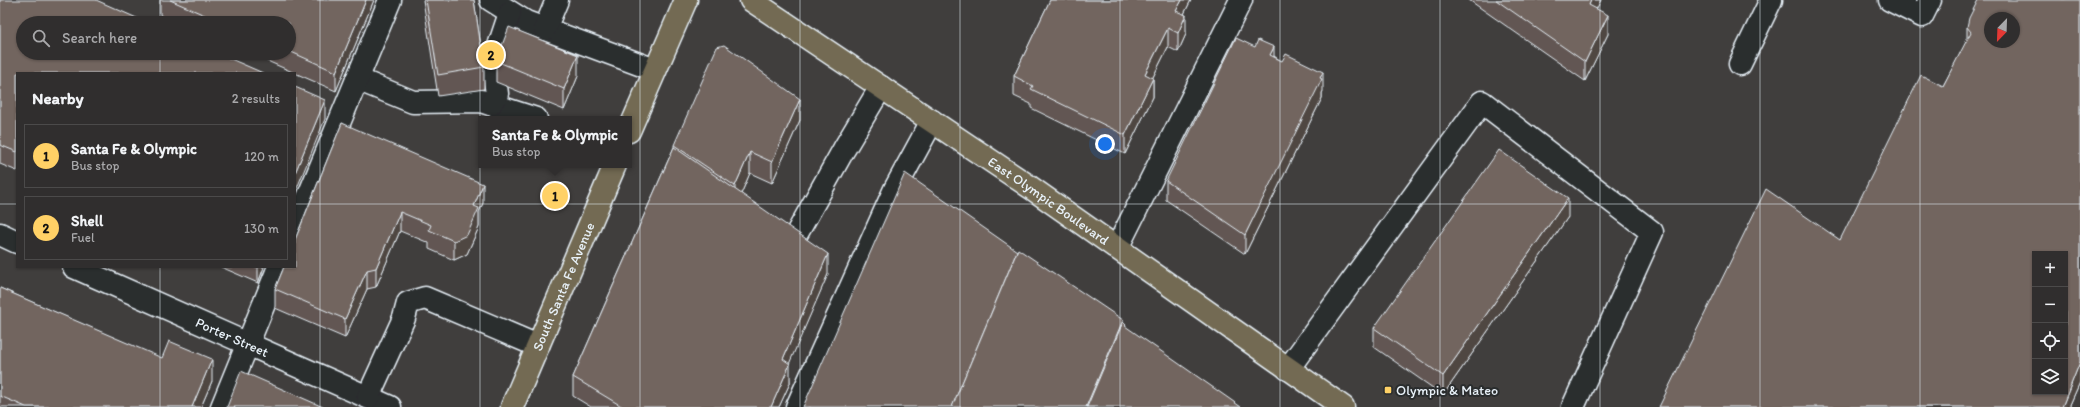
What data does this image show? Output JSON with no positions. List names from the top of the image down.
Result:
{
  "streets": {
    "main road": ["East Olympic Boulevard", "South Santa Fe Avenue"],
    "street": ["Porter Street"]
  },
  "places": {
    "transit": ["Olympic & Mateo"]
  },
  "north": "bottom left",
  "page": {
    "search": "Search here",
    "pins": ["2", "1"],
    "heading": ["Nearby", "2 results"],
    "popup": ["Santa Fe & Olympic", "Bus stop"],
    "list": [
      {
        "mark": "1",
        "name": "Santa Fe & Olympic",
        "note": "Bus stop",
        "value": "120 m"
      },
      {
        "mark": "2",
        "name": "Shell",
        "note": "Fuel",
        "value": "130 m"
      }
    ],
    "map_buttons": ["+", "−"]
  }
}
